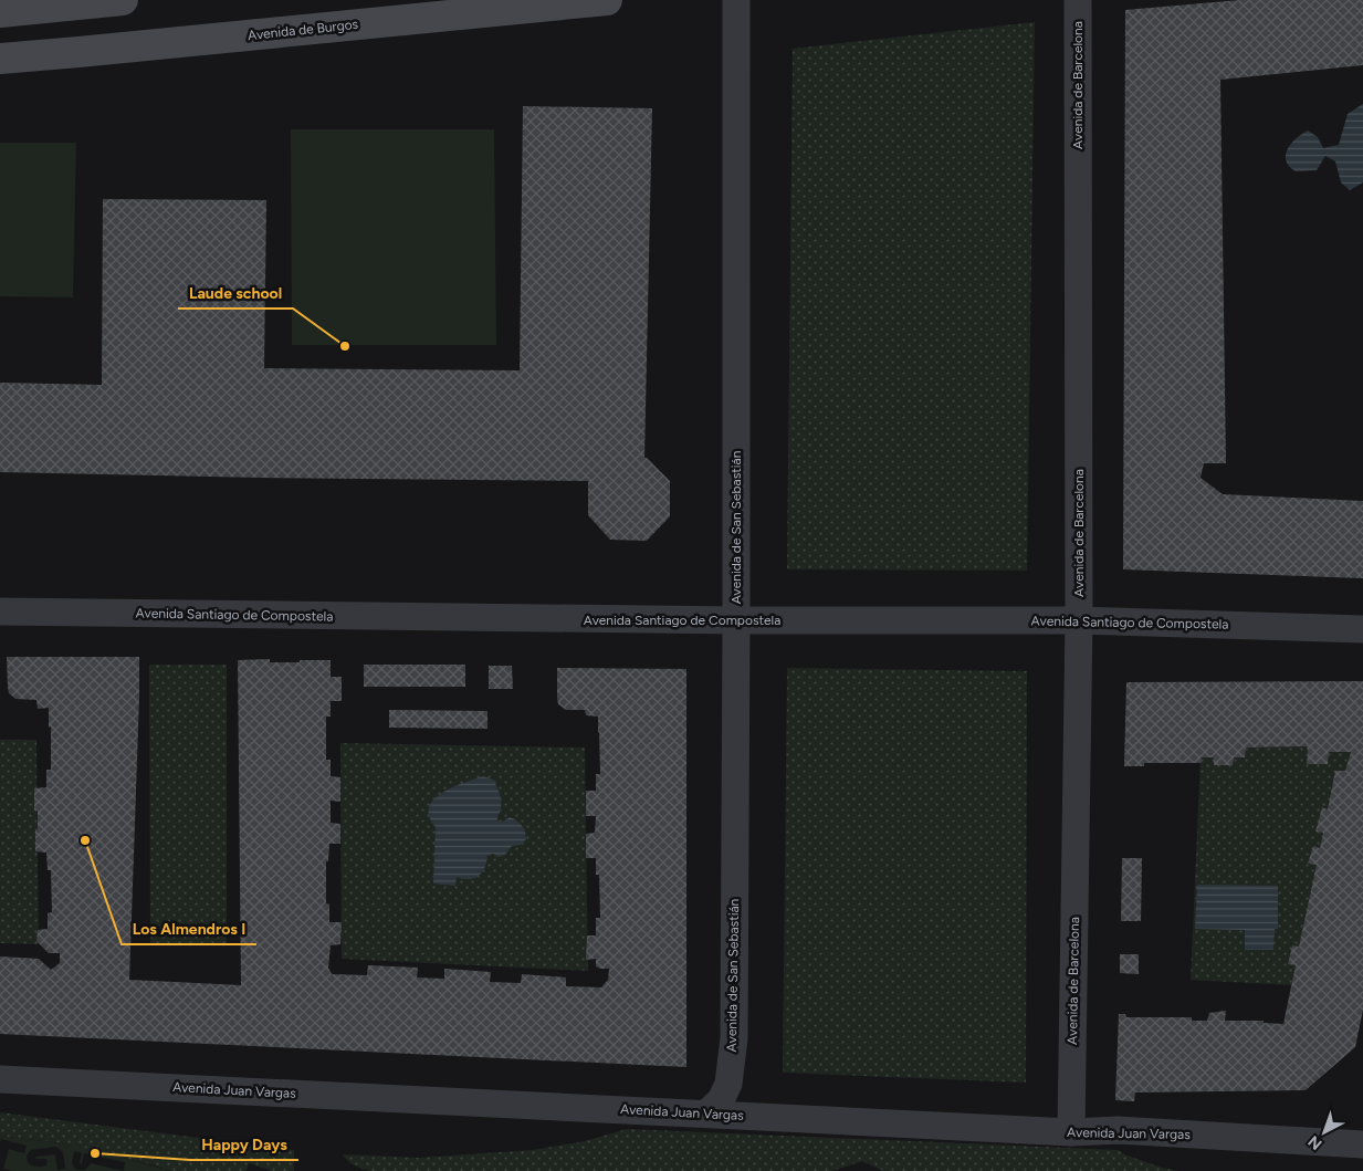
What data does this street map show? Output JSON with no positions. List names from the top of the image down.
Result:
{
  "streets": {
    "street": [
      "Avenida de Burgos",
      "Avenida de Barcelona",
      "Avenida de San Sebastián",
      "Avenida Santiago de Compostela",
      "Avenida Juan Vargas"
    ]
  },
  "crossings": [
    ["Avenida de Barcelona", "Avenida Santiago de Compostela"],
    ["Avenida de Barcelona", "Avenida Juan Vargas"],
    ["Avenida de San Sebastián", "Avenida Santiago de Compostela"],
    ["Avenida de San Sebastián", "Avenida Juan Vargas"]
  ],
  "places": ["Laude school", "Los Almendros I", "Happy Days"],
  "north": "bottom left"
}
